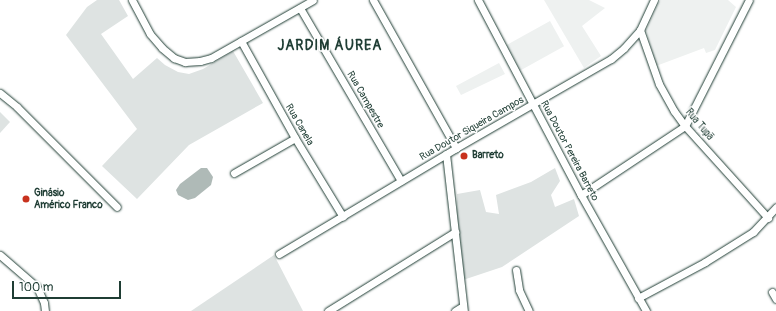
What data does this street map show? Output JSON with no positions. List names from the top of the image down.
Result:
{
  "streets": {
    "street": [
      "Rua Campestre",
      "Rua Canela",
      "Rua Tupã",
      "Rua Doutor Siqueira Campos",
      "Rua Doutor Pereira Barreto"
    ]
  },
  "crossings": [
    ["Rua Campestre", "Rua Doutor Siqueira Campos"],
    ["Rua Canela", "Rua Doutor Siqueira Campos"],
    ["Rua Tupã", "Rua Doutor Siqueira Campos"],
    ["Rua Doutor Siqueira Campos", "Rua Doutor Pereira Barreto"]
  ],
  "districts": ["JARDIM ÁUREA"],
  "places": ["Barreto", "Ginásio Américo Franco"],
  "scale_bar": "100 m"
}
